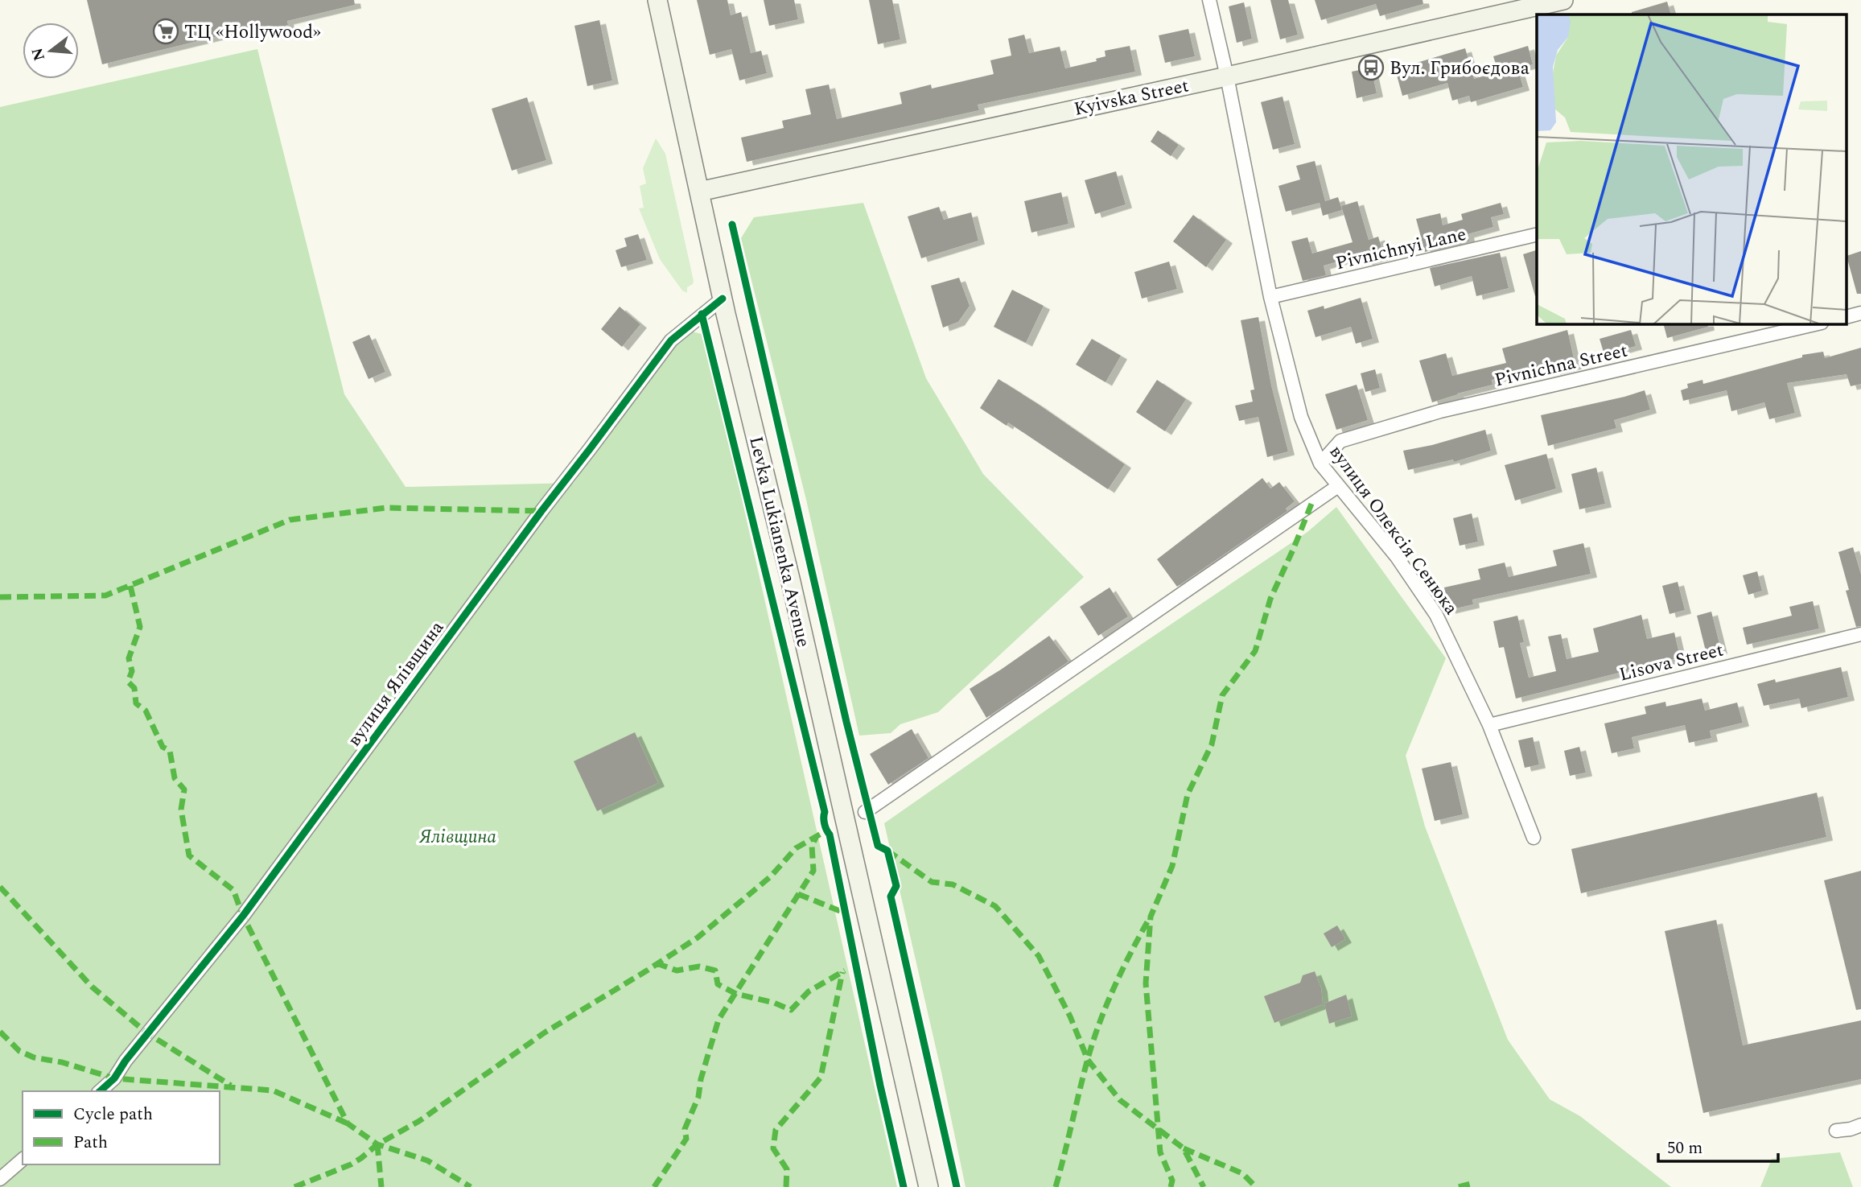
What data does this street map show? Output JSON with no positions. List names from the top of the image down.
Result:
{
  "streets": {
    "main road": ["Kyivska Street", "Levka Lukianenka Avenue"],
    "street": [
      "Pivnichnyi Lane",
      "Pivnichna Street",
      "вулиця Олексія Сенюка",
      "Lisova Street",
      "вулиця Ялівщина"
    ]
  },
  "crossings": [
    ["Kyivska Street", "вулиця Олексія Сенюка"],
    ["Kyivska Street", "Levka Lukianenka Avenue"],
    ["Pivnichnyi Lane", "вулиця Олексія Сенюка"],
    ["Pivnichna Street", "вулиця Олексія Сенюка"],
    ["вулиця Олексія Сенюка", "Lisova Street"],
    ["Levka Lukianenka Avenue", "вулиця Ялівщина"]
  ],
  "parks": ["Ялівщина"],
  "places": {
    "supermarket": ["ТЦ «Hollywood»"],
    "bus stop": ["Вул. Грибоєдова"]
  },
  "legend": ["Cycle path", "Path"],
  "scale_bar": "50 m",
  "north": "left"
}
